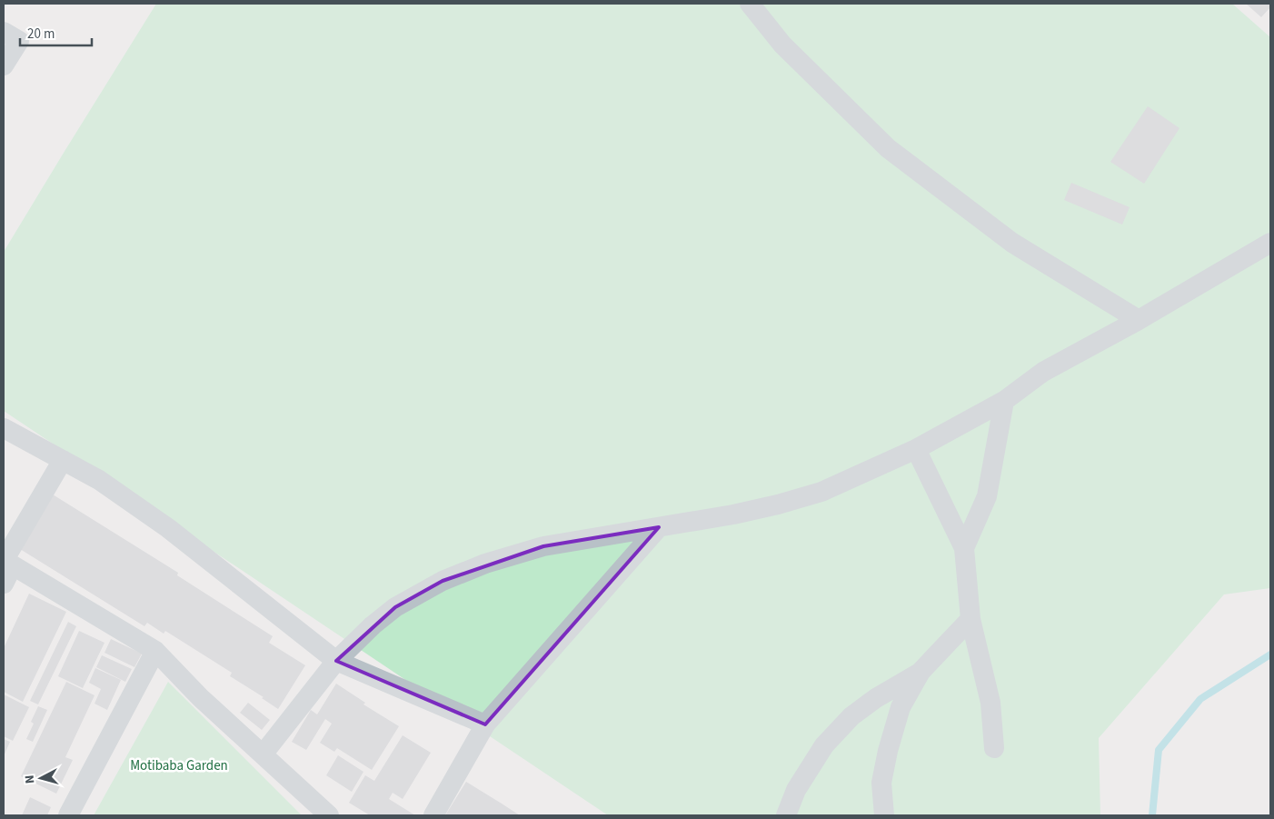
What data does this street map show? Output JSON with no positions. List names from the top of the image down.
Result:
{
  "parks": ["Motibaba Garden"],
  "scale_bar": "20 m",
  "north": "left"
}
